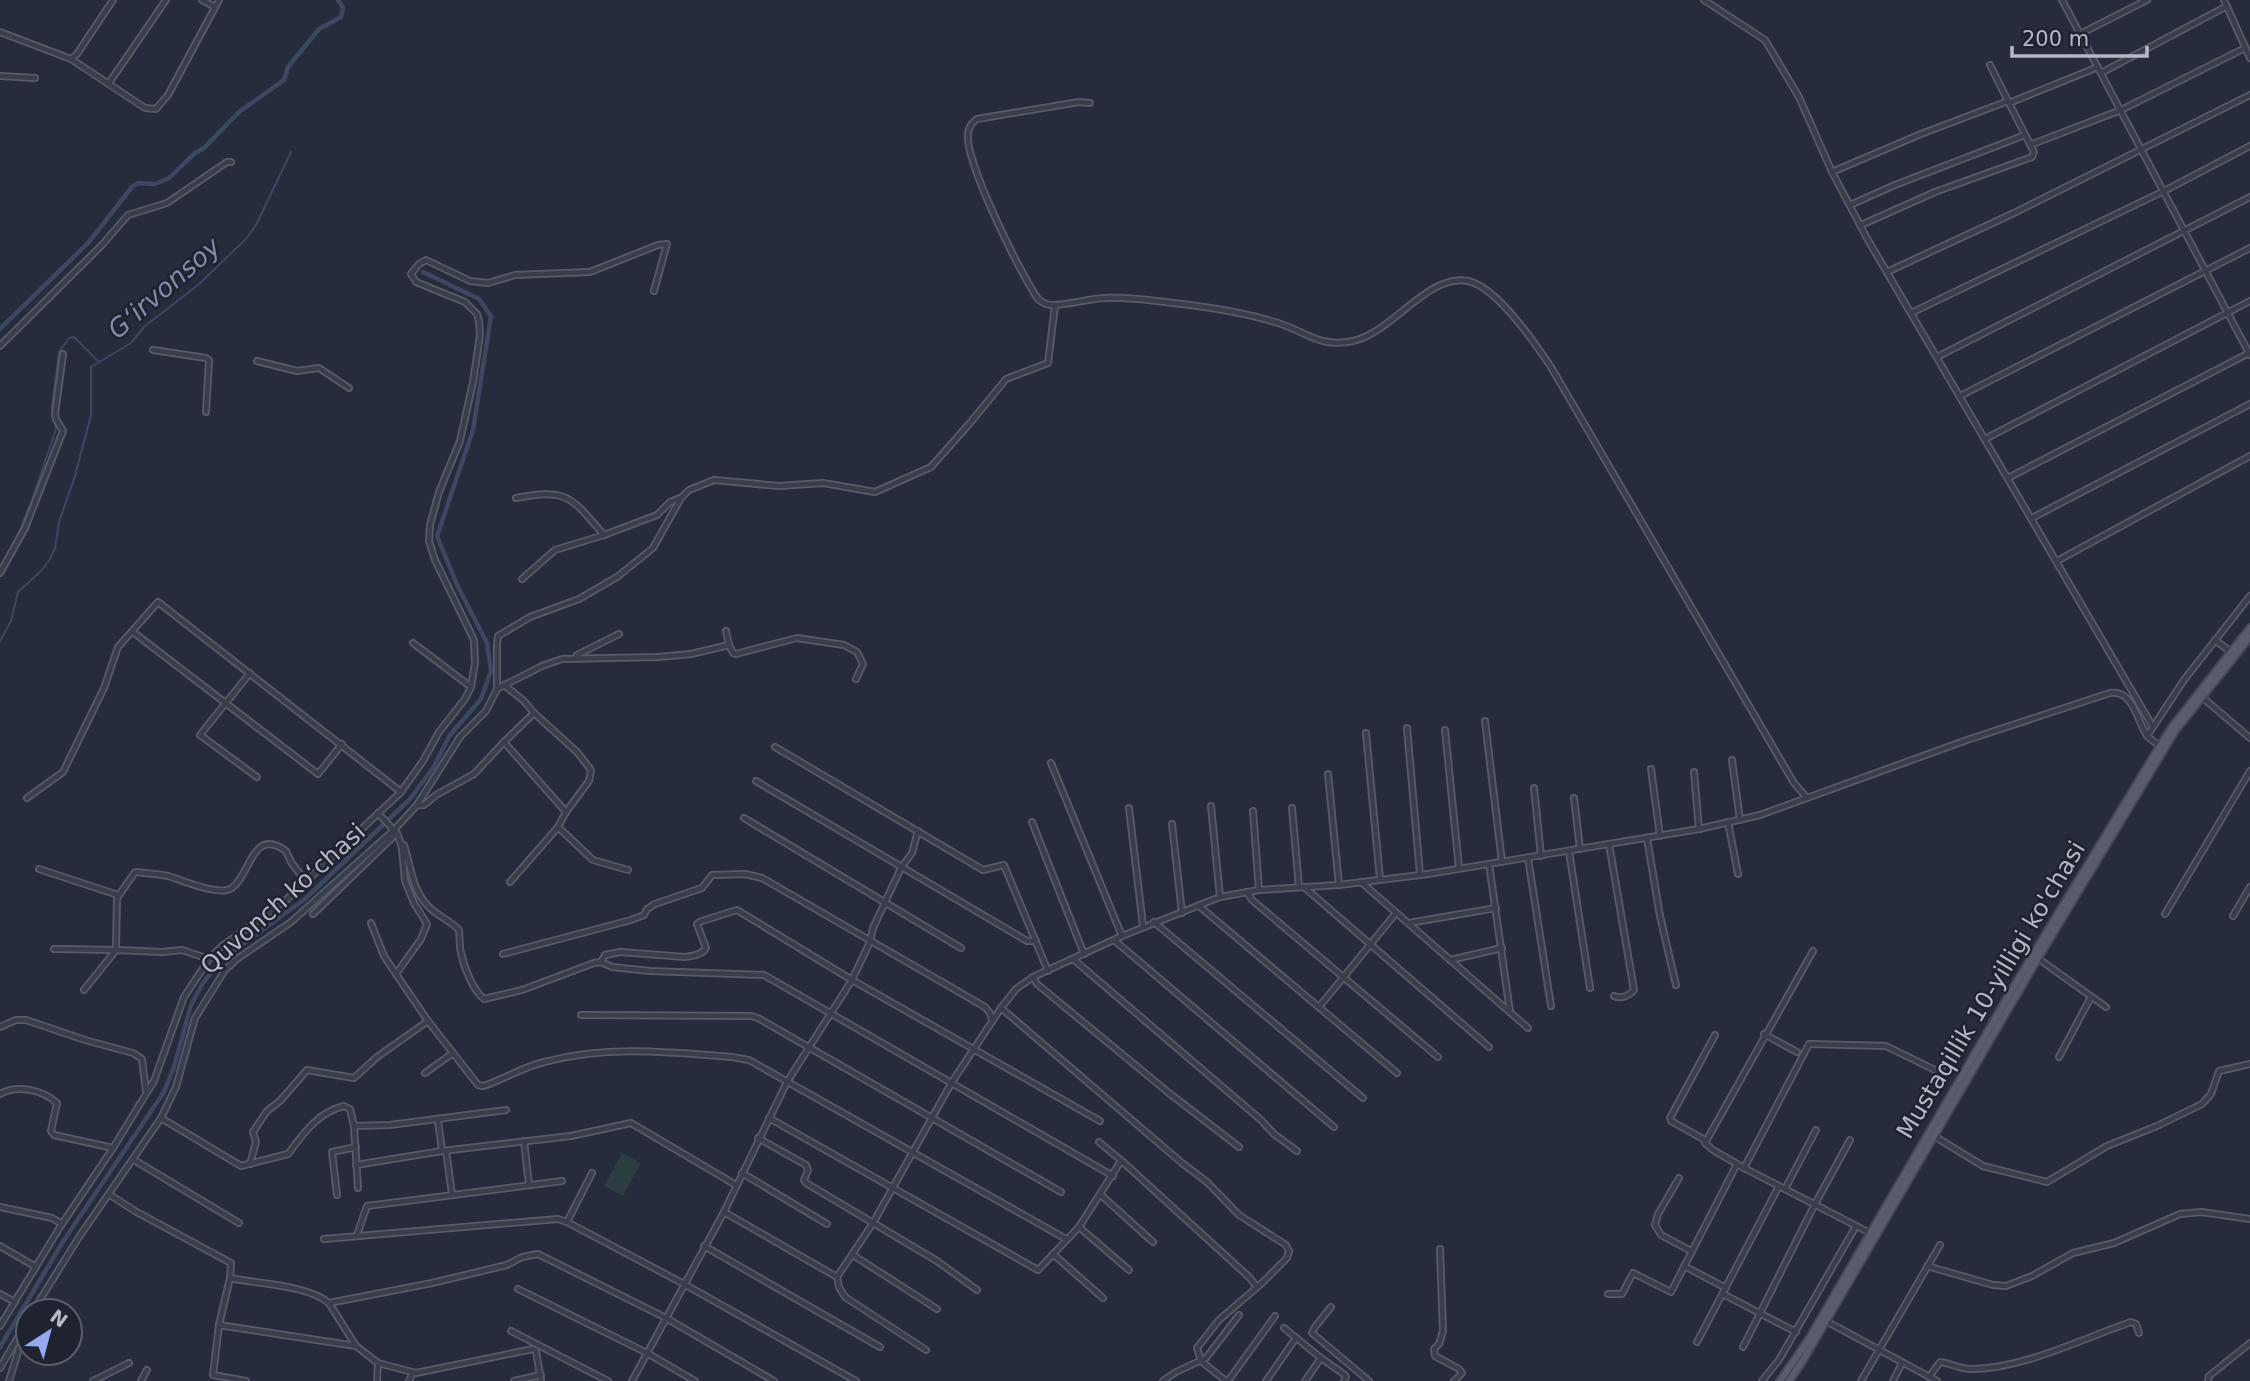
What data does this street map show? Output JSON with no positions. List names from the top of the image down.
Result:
{
  "streets": {
    "main road": ["Mustaqillik 10-yilligi ko'chasi"],
    "street": ["Quvonch koʻchasi"]
  },
  "water": ["G‘irvonsoy"],
  "scale_bar": "200 m",
  "north": "top right"
}
